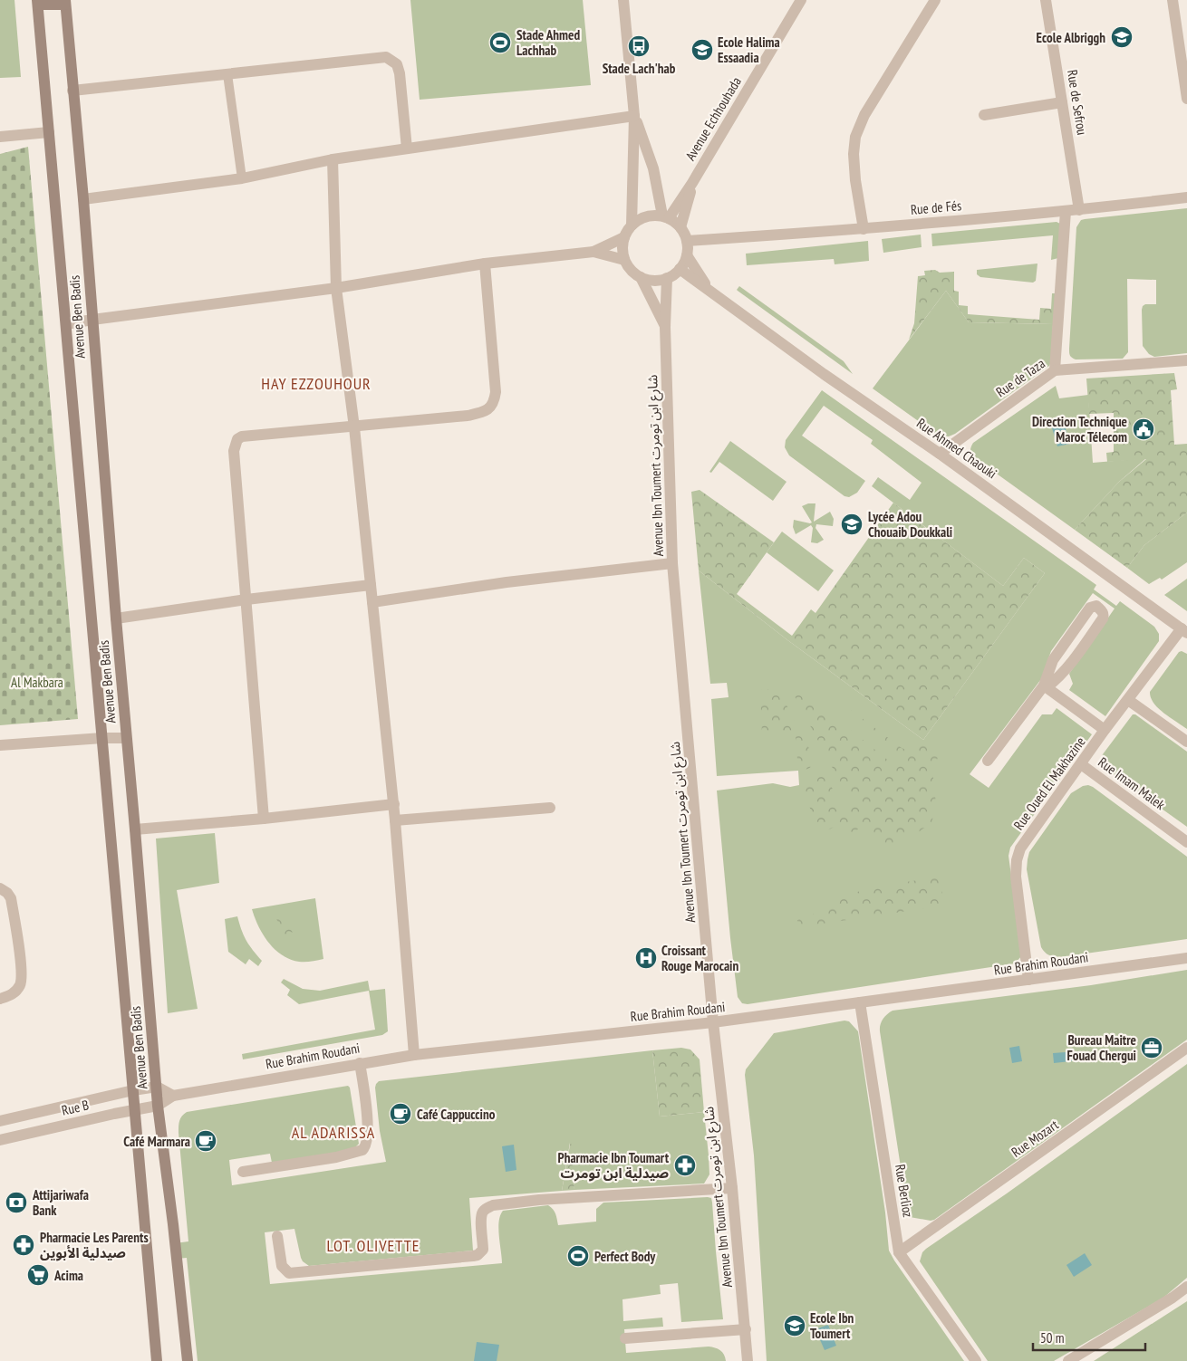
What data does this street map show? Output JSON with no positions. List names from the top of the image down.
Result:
{
  "streets": {
    "main road": ["Avenue Ben Badis"],
    "street": [
      "Rue de Sefrou",
      "Avenue Echhouhada",
      "Rue de Fés",
      "Rue de Taza",
      "Rue Ahmed Chaouki",
      "Avenue Ibn Toumert شارع ابن تومرت",
      "Rue Oued El Makhazine",
      "Rue Imam Malek",
      "Rue Brahim Roudani",
      "Rue B",
      "Rue Mozart",
      "Rue Berlioz"
    ]
  },
  "crossings": [
    ["Rue de Sefrou", "Rue de Fés"],
    ["Avenue Echhouhada", "Rue de Fés"],
    ["Avenue Echhouhada", "Rue Ahmed Chaouki"],
    ["Avenue Echhouhada", "Avenue Ibn Toumert شارع ابن تومرت"],
    ["Rue de Fés", "Rue Ahmed Chaouki"],
    ["Rue de Fés", "Avenue Ibn Toumert شارع ابن تومرت"],
    ["Avenue Ben Badis", "Rue B"],
    ["Rue de Taza", "Rue Ahmed Chaouki"],
    ["Rue Ahmed Chaouki", "Avenue Ibn Toumert شارع ابن تومرت"],
    ["Rue Ahmed Chaouki", "Rue Oued El Makhazine"],
    ["Avenue Ibn Toumert شارع ابن تومرت", "Rue Brahim Roudani"],
    ["Rue Oued El Makhazine", "Rue Imam Malek"],
    ["Rue Oued El Makhazine", "Rue Brahim Roudani"],
    ["Rue Brahim Roudani", "Rue Berlioz"],
    ["Rue Mozart", "Rue Berlioz"]
  ],
  "districts": ["HAY EZZOUHOUR", "AL ADARISSA", "LOT. OLIVETTE"],
  "parks": ["Al Makbara"],
  "places": {
    "school or university": [
      "Ecole Albriggh",
      "Ecole Halima Essaadia",
      "Lycée Adou Chouaib Doukkali",
      "Ecole Ibn Toumert"
    ],
    "sports": ["Stade Ahmed Lachhab", "Perfect Body"],
    "bus stop": ["Stade Lach'hab"],
    "public building": ["Direction Technique Maroc Télecom"],
    "hospital": ["Croissant Rouge Marocain"],
    "office": ["Bureau Maitre Fouad Chergui"],
    "cafe": ["Café Cappuccino", "Café Marmara"],
    "pharmacy": ["Pharmacie Ibn Toumart صيدلية ابن تومرت", "Pharmacie Les Parents صيدلية الأبوين"],
    "bank": ["Attijariwafa Bank"],
    "supermarket": ["Acima"]
  },
  "scale_bar": "50 m"
}
